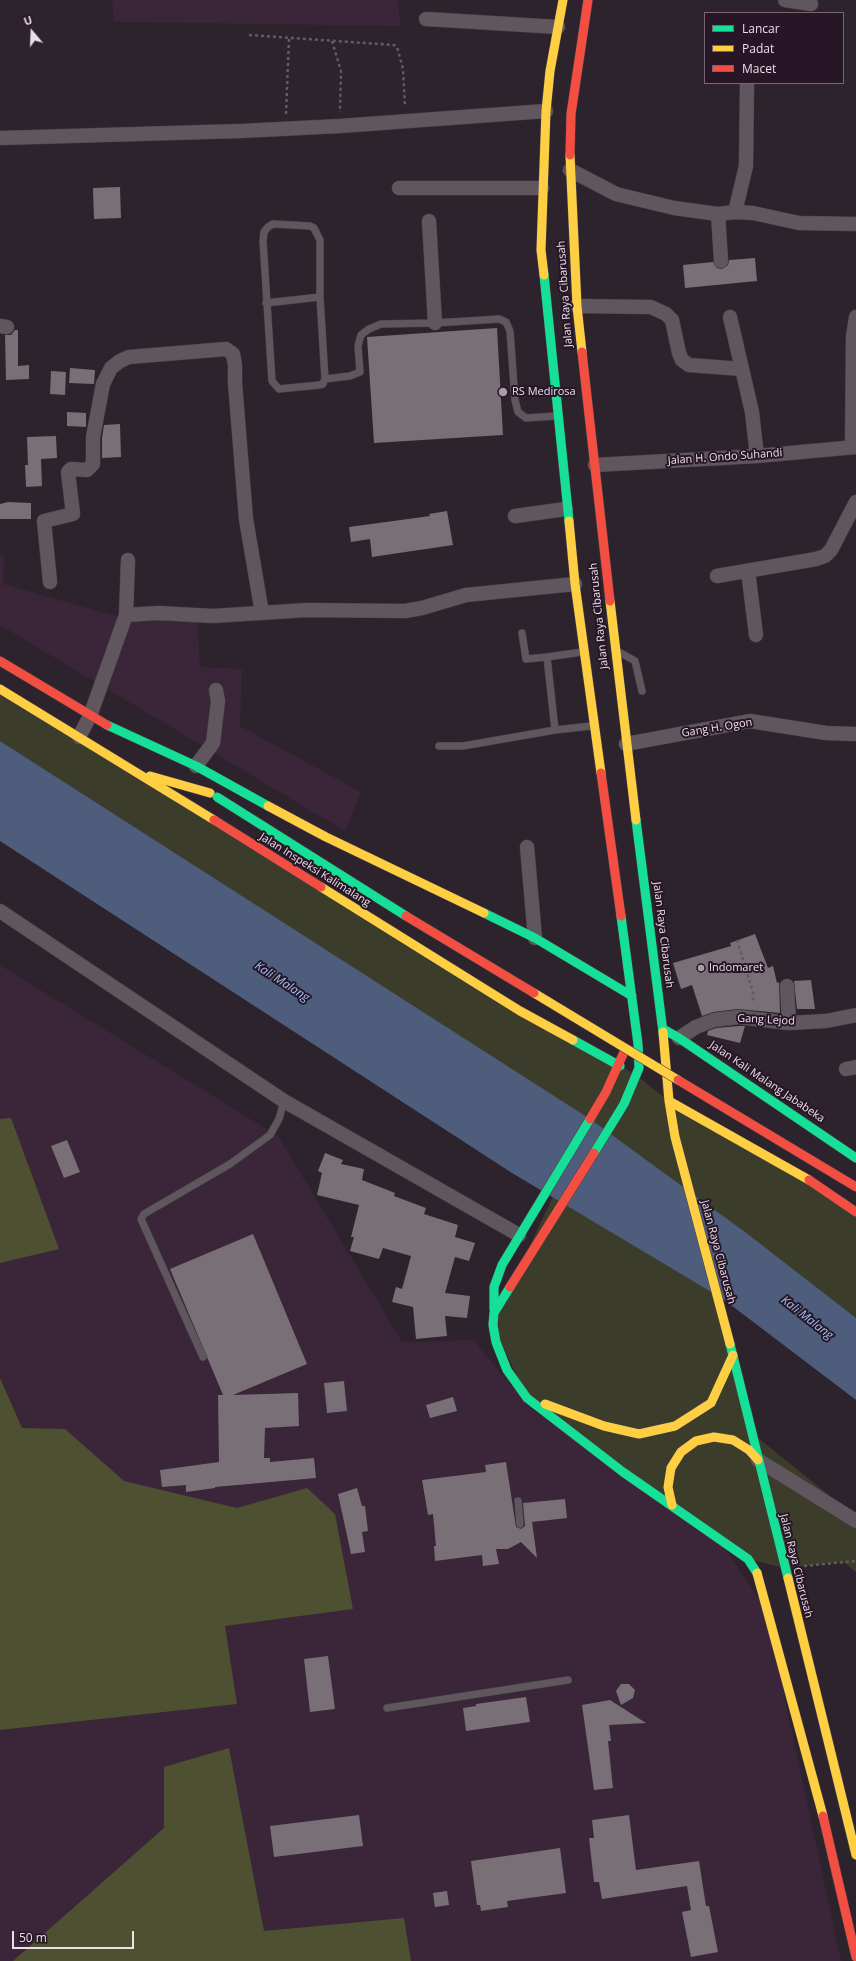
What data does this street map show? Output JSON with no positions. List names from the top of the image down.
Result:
{
  "streets": {
    "main road": ["Jalan Raya Cibarusah", "Jalan Inspeksi Kalimalang", "Jalan Kali Malang Jababeka"],
    "street": ["Jalan H. Ondo Suhandi", "Gang H. Ogon", "Gang Lejod"]
  },
  "crossings": [
    ["Jalan Raya Cibarusah", "Jalan H. Ondo Suhandi"],
    ["Jalan Raya Cibarusah", "Gang H. Ogon"],
    ["Jalan Raya Cibarusah", "Jalan Inspeksi Kalimalang"],
    ["Jalan Raya Cibarusah", "Jalan Kali Malang Jababeka"],
    ["Gang Lejod", "Jalan Kali Malang Jababeka"]
  ],
  "water": ["Kali Malang"],
  "places": ["RS Medirosa", "Indomaret"],
  "legend": ["Lancar", "Padat", "Macet"],
  "scale_bar": "50 m",
  "north": "top"
}
